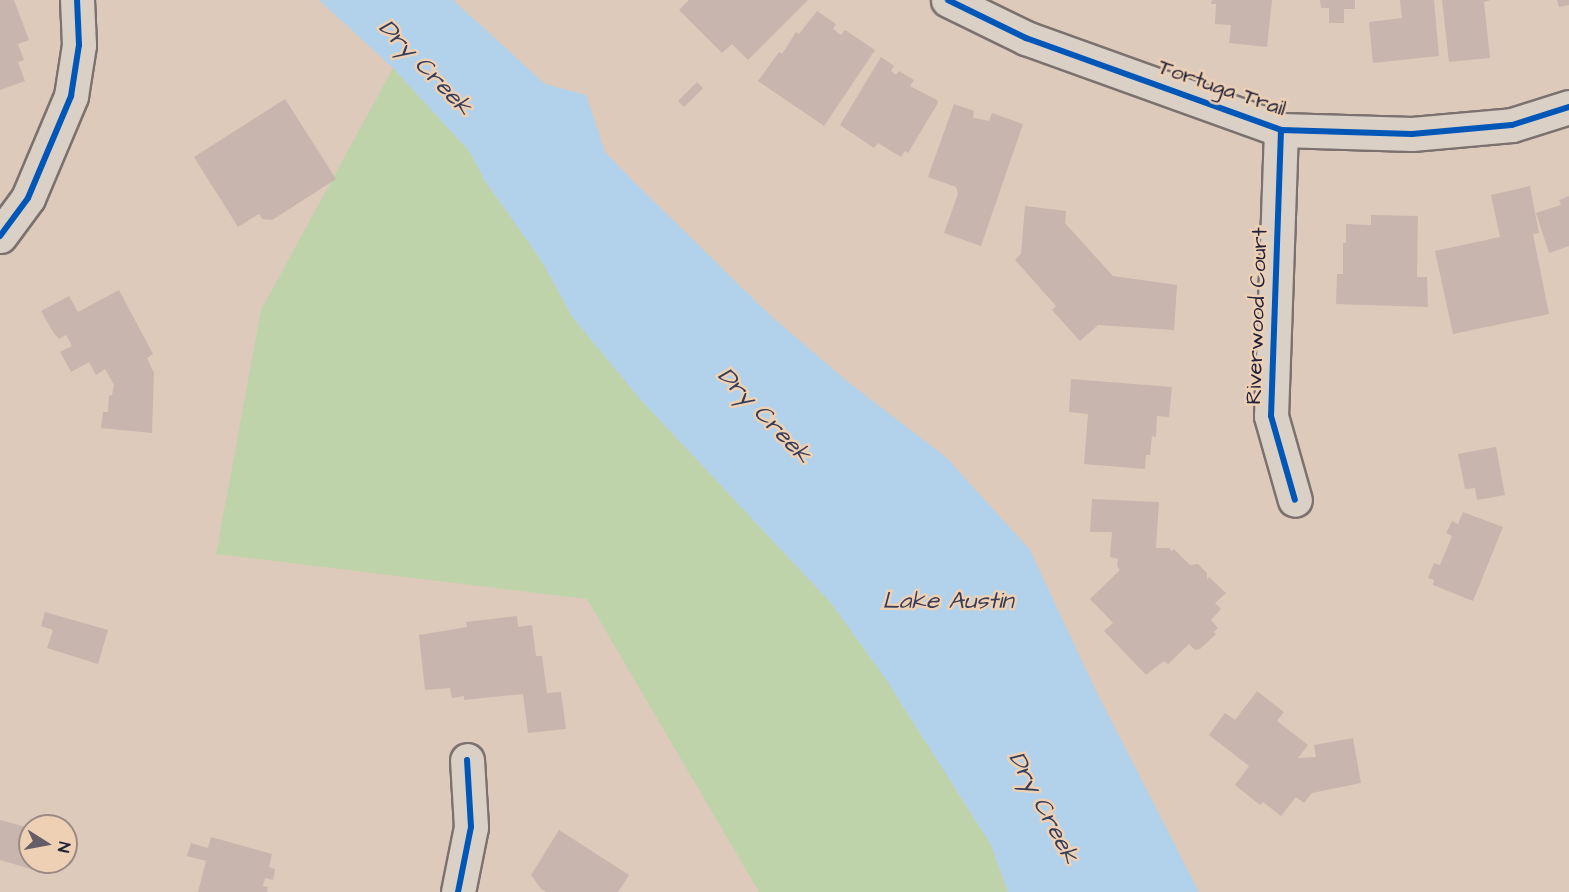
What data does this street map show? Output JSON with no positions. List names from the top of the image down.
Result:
{
  "streets": {
    "street": ["Tortuga Trail", "Riverwood Court"]
  },
  "crossings": [
    ["Tortuga Trail", "Riverwood Court"]
  ],
  "water": ["Dry Creek", "Lake Austin"],
  "north": "right"
}
